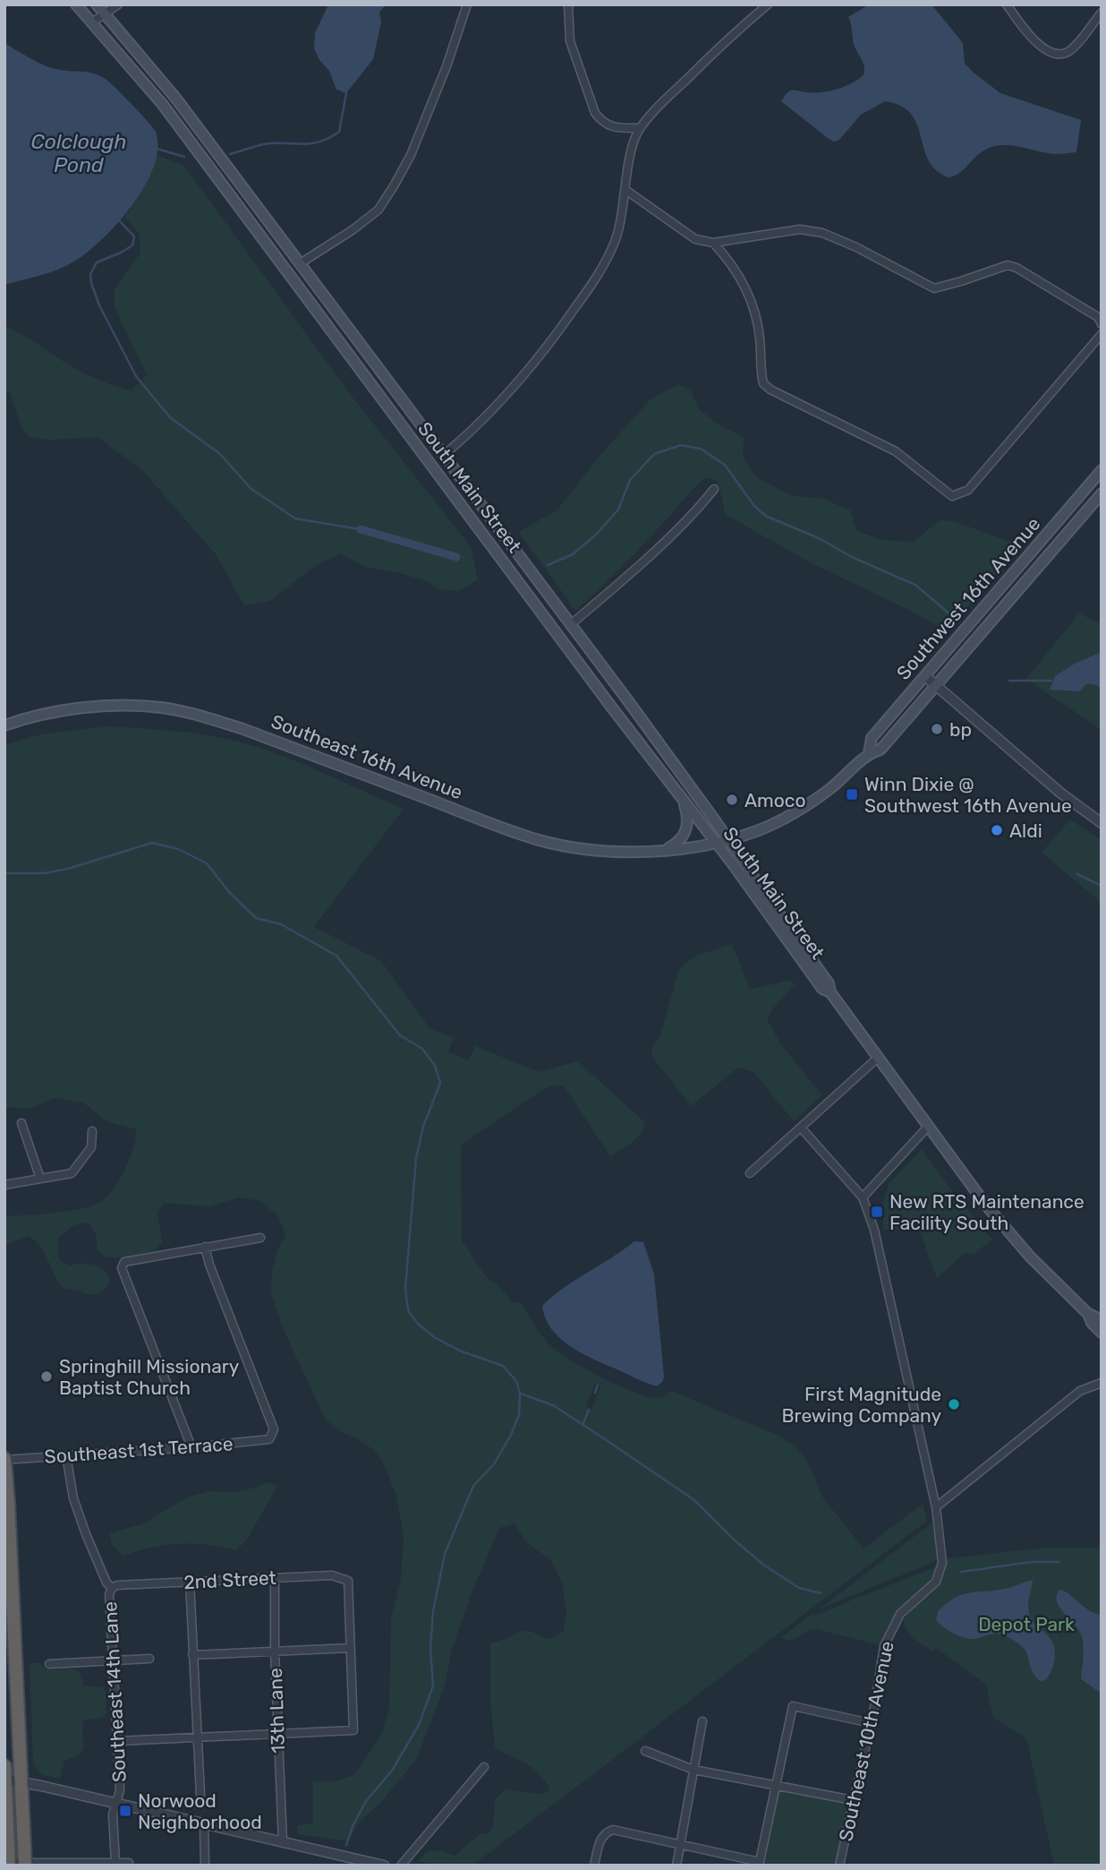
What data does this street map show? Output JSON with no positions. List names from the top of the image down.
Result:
{
  "streets": {
    "main road": ["South Main Street", "Southwest 16th Avenue", "Southeast 16th Avenue"],
    "street": [
      "Southeast 1st Terrace",
      "2nd Street",
      "Southeast 14th Lane",
      "13th Lane",
      "Southeast 10th Avenue"
    ]
  },
  "crossings": [
    ["South Main Street", "Southwest 16th Avenue"],
    ["South Main Street", "Southeast 16th Avenue"],
    ["Southwest 16th Avenue", "Southeast 16th Avenue"],
    ["Southeast 1st Terrace", "Southeast 14th Lane"],
    ["2nd Street", "Southeast 14th Lane"],
    ["2nd Street", "13th Lane"]
  ],
  "water": ["Colclough Pond"],
  "parks": ["Depot Park"],
  "places": {
    "other": [
      "bp",
      "Amoco",
      "Aldi",
      "Springhill Missionary Baptist Church",
      "First Magnitude Brewing Company"
    ],
    "transit": ["Winn Dixie @ Southwest 16th Avenue", "New RTS Maintenance Facility South", "Norwood Neighborhood"]
  }
}
